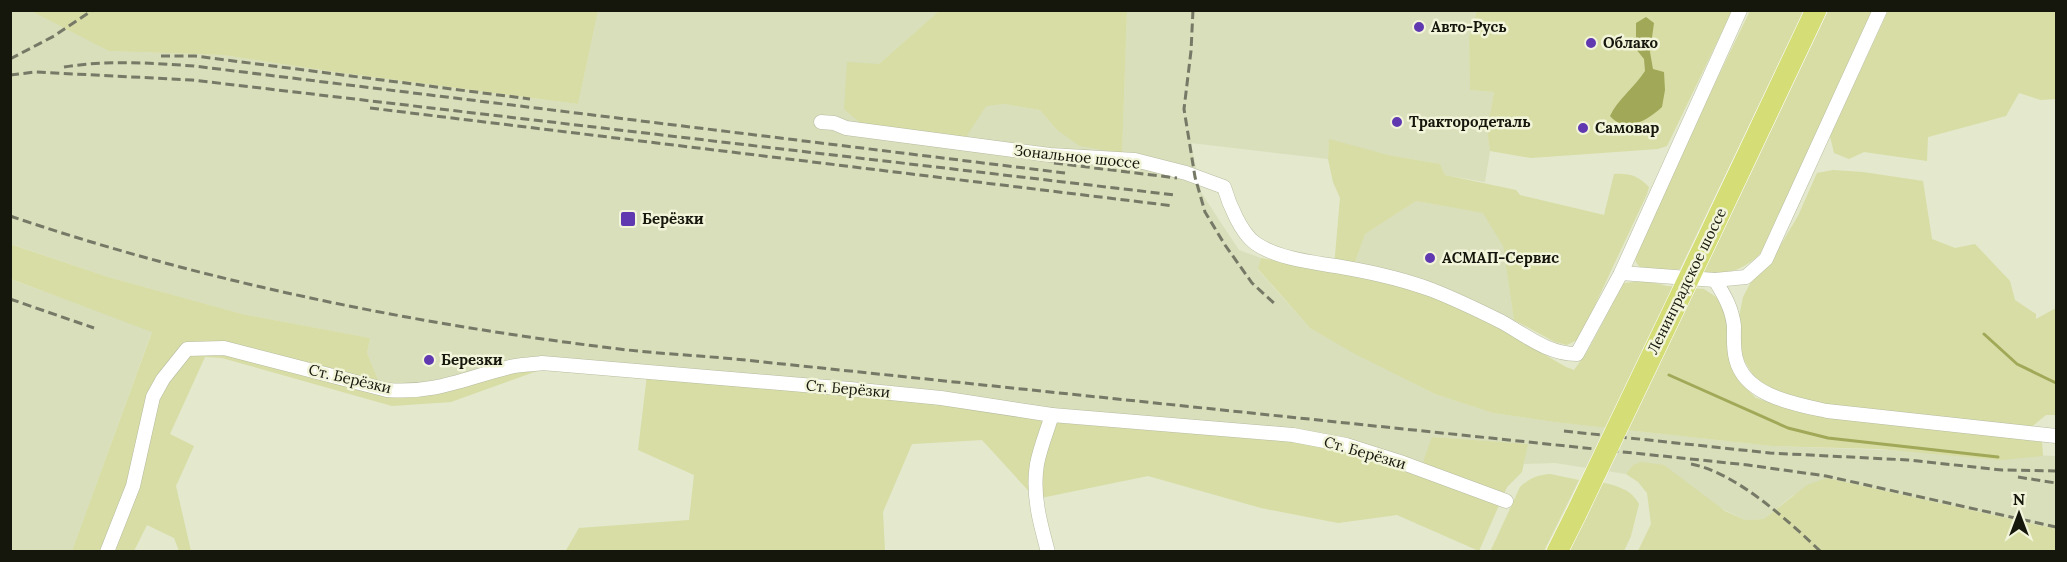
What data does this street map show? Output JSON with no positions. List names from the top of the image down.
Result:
{
  "streets": {
    "highway": ["Ленинградское шоссе"],
    "street": ["Зональное шоссе", "Ст. Берёзки"]
  },
  "places": {
    "other": [
      "Авто-Русь",
      "Облако",
      "Трактородеталь",
      "Самовар",
      "АСМАП-Сервис",
      "Березки"
    ],
    "transit": ["Берёзки"]
  },
  "north": "top"
}
